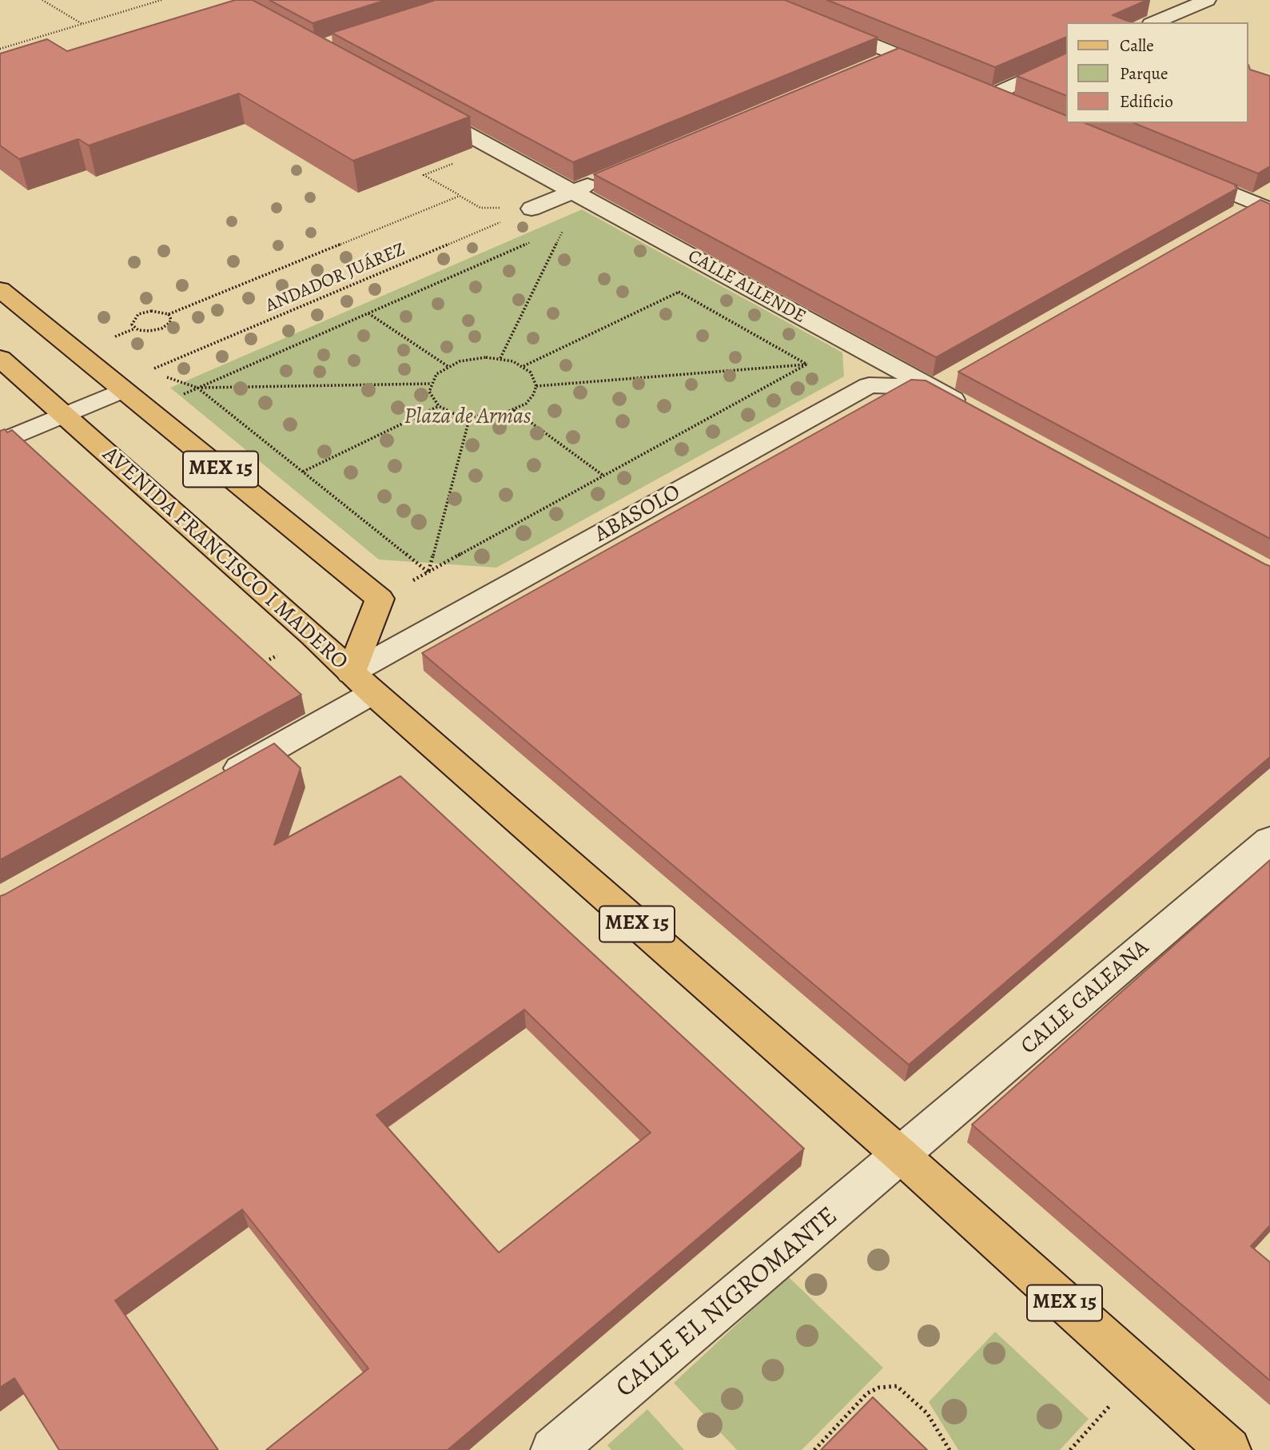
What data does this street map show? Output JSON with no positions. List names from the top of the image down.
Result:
{
  "streets": {
    "main road": ["MEX 15", "AVENIDA FRANCISCO I MADERO"],
    "street": [
      "CALLE ALLENDE",
      "ABASOLO",
      "CALLE GALEANA",
      "CALLE EL NIGROMANTE"
    ],
    "path": ["ANDADOR JUÁREZ"]
  },
  "crossings": [
    ["CALLE ALLENDE", "ABASOLO"],
    ["MEX 15", "ABASOLO"],
    ["MEX 15", "AVENIDA FRANCISCO I MADERO"],
    ["MEX 15", "CALLE GALEANA"],
    ["MEX 15", "CALLE EL NIGROMANTE"],
    ["ABASOLO", "AVENIDA FRANCISCO I MADERO"],
    ["CALLE GALEANA", "CALLE EL NIGROMANTE"]
  ],
  "parks": ["Plaza de Armas"],
  "legend": ["Calle", "Parque", "Edificio"]
}
